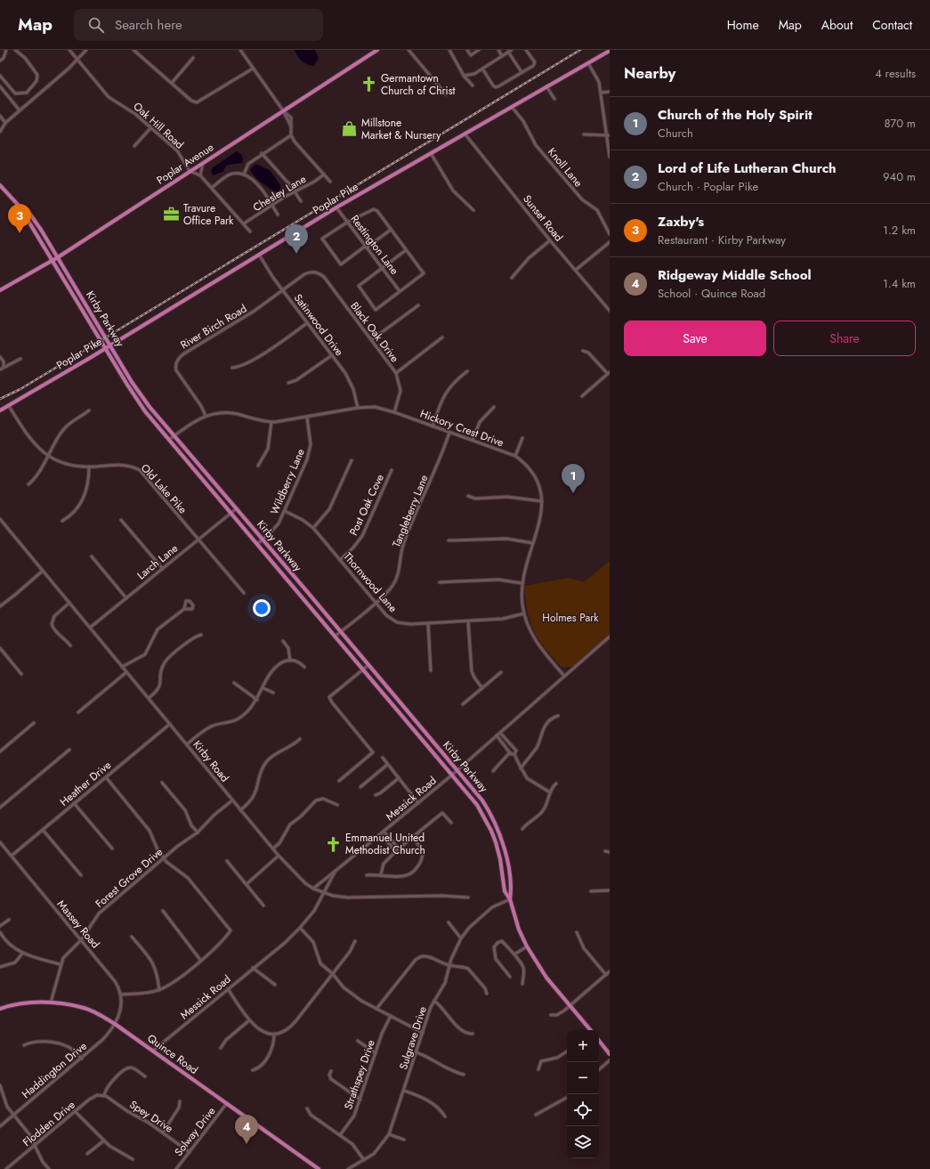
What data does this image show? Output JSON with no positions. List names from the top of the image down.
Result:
{
  "streets": {
    "main road": [
      "Poplar Avenue",
      "Poplar Pike",
      "Kirby Parkway",
      "Quince Road"
    ],
    "street": [
      "Oak Hill Road",
      "Knoll Lane",
      "Chesley Lane",
      "Sunset Road",
      "Restington Lane",
      "Satinwood Drive",
      "River Birch Road",
      "Black Oak Drive",
      "Hickory Crest Drive",
      "Wildberry Lane",
      "Old Lake Pike",
      "Post Oak Cove",
      "Tangleberry Lane",
      "Larch Lane",
      "Thornwood Lane",
      "Kirby Road",
      "Heather Drive",
      "Messick Road",
      "Forest Grove Drive",
      "Massey Road",
      "Sulgrave Drive",
      "Haddington Drive",
      "Strathspey Drive",
      "Spey Drive",
      "Flodden Drive",
      "Solway Drive"
    ]
  },
  "crossings": [
    ["Oak Hill Road", "Poplar Avenue"],
    ["Poplar Avenue", "Kirby Parkway"],
    ["Knoll Lane", "Poplar Pike"],
    ["Poplar Pike", "Sunset Road"],
    ["Poplar Pike", "Restington Lane"],
    ["Poplar Pike", "Kirby Parkway"],
    ["Poplar Pike", "Satinwood Drive"],
    ["Poplar Pike", "Old Lake Pike"],
    ["Kirby Parkway", "Hickory Crest Drive"],
    ["Kirby Parkway", "Wildberry Lane"],
    ["Kirby Parkway", "Tangleberry Lane"],
    ["Kirby Parkway", "Larch Lane"],
    ["Kirby Parkway", "Messick Road"],
    ["Kirby Parkway", "Sulgrave Drive"],
    ["Satinwood Drive", "River Birch Road"],
    ["Satinwood Drive", "Hickory Crest Drive"],
    ["River Birch Road", "Black Oak Drive"],
    ["River Birch Road", "Hickory Crest Drive"],
    ["Black Oak Drive", "Hickory Crest Drive"],
    ["Hickory Crest Drive", "Wildberry Lane"],
    ["Hickory Crest Drive", "Tangleberry Lane"],
    ["Hickory Crest Drive", "Thornwood Lane"],
    ["Hickory Crest Drive", "Messick Road"],
    ["Wildberry Lane", "Thornwood Lane"],
    ["Old Lake Pike", "Larch Lane"],
    ["Post Oak Cove", "Thornwood Lane"],
    ["Tangleberry Lane", "Thornwood Lane"],
    ["Larch Lane", "Kirby Road"],
    ["Kirby Road", "Heather Drive"],
    ["Kirby Road", "Messick Road"],
    ["Kirby Road", "Forest Grove Drive"],
    ["Heather Drive", "Massey Road"],
    ["Messick Road", "Quince Road"],
    ["Forest Grove Drive", "Massey Road"],
    ["Forest Grove Drive", "Quince Road"],
    ["Quince Road", "Haddington Drive"],
    ["Quince Road", "Solway Drive"],
    ["Spey Drive", "Flodden Drive"],
    ["Spey Drive", "Solway Drive"]
  ],
  "parks": ["Holmes Park"],
  "places": {
    "church": ["Germantown Church of Christ", "Emmanuel United Methodist Church"],
    "shop": ["Millstone Market & Nursery"],
    "office": ["Travure Office Park"]
  },
  "page": {
    "header": "Map",
    "search": "Search here",
    "nav": [
      "Home",
      "Map",
      "About",
      "Contact"
    ],
    "heading": ["Nearby", "4 results"],
    "list": [
      {
        "mark": "1",
        "name": "Church of the Holy Spirit",
        "note": "Church",
        "value": "870 m"
      },
      {
        "mark": "2",
        "name": "Lord of Life Lutheran Church",
        "note": "Church · Poplar Pike",
        "value": "940 m"
      },
      {
        "mark": "3",
        "name": "Zaxby's",
        "note": "Restaurant · Kirby Parkway",
        "value": "1.2 km"
      },
      {
        "mark": "4",
        "name": "Ridgeway Middle School",
        "note": "School · Quince Road",
        "value": "1.4 km"
      }
    ],
    "pins": [
      "3",
      "2",
      "1",
      "4"
    ],
    "buttons": ["Save", "Share"],
    "map_buttons": ["+", "−"]
  }
}
